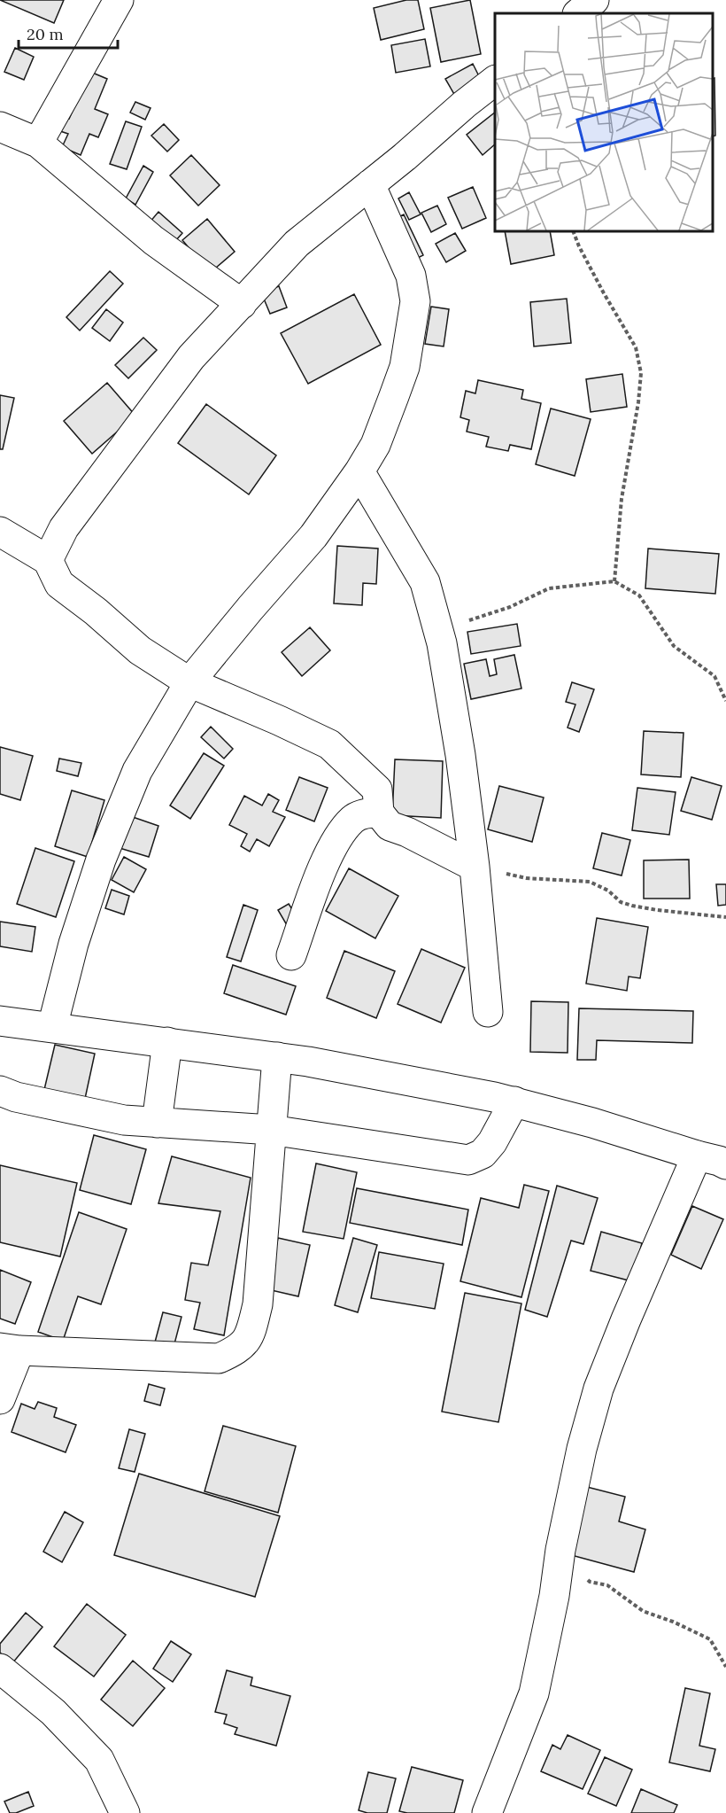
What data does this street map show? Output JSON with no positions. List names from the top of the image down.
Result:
{
  "scale_bar": "20 m"
}
